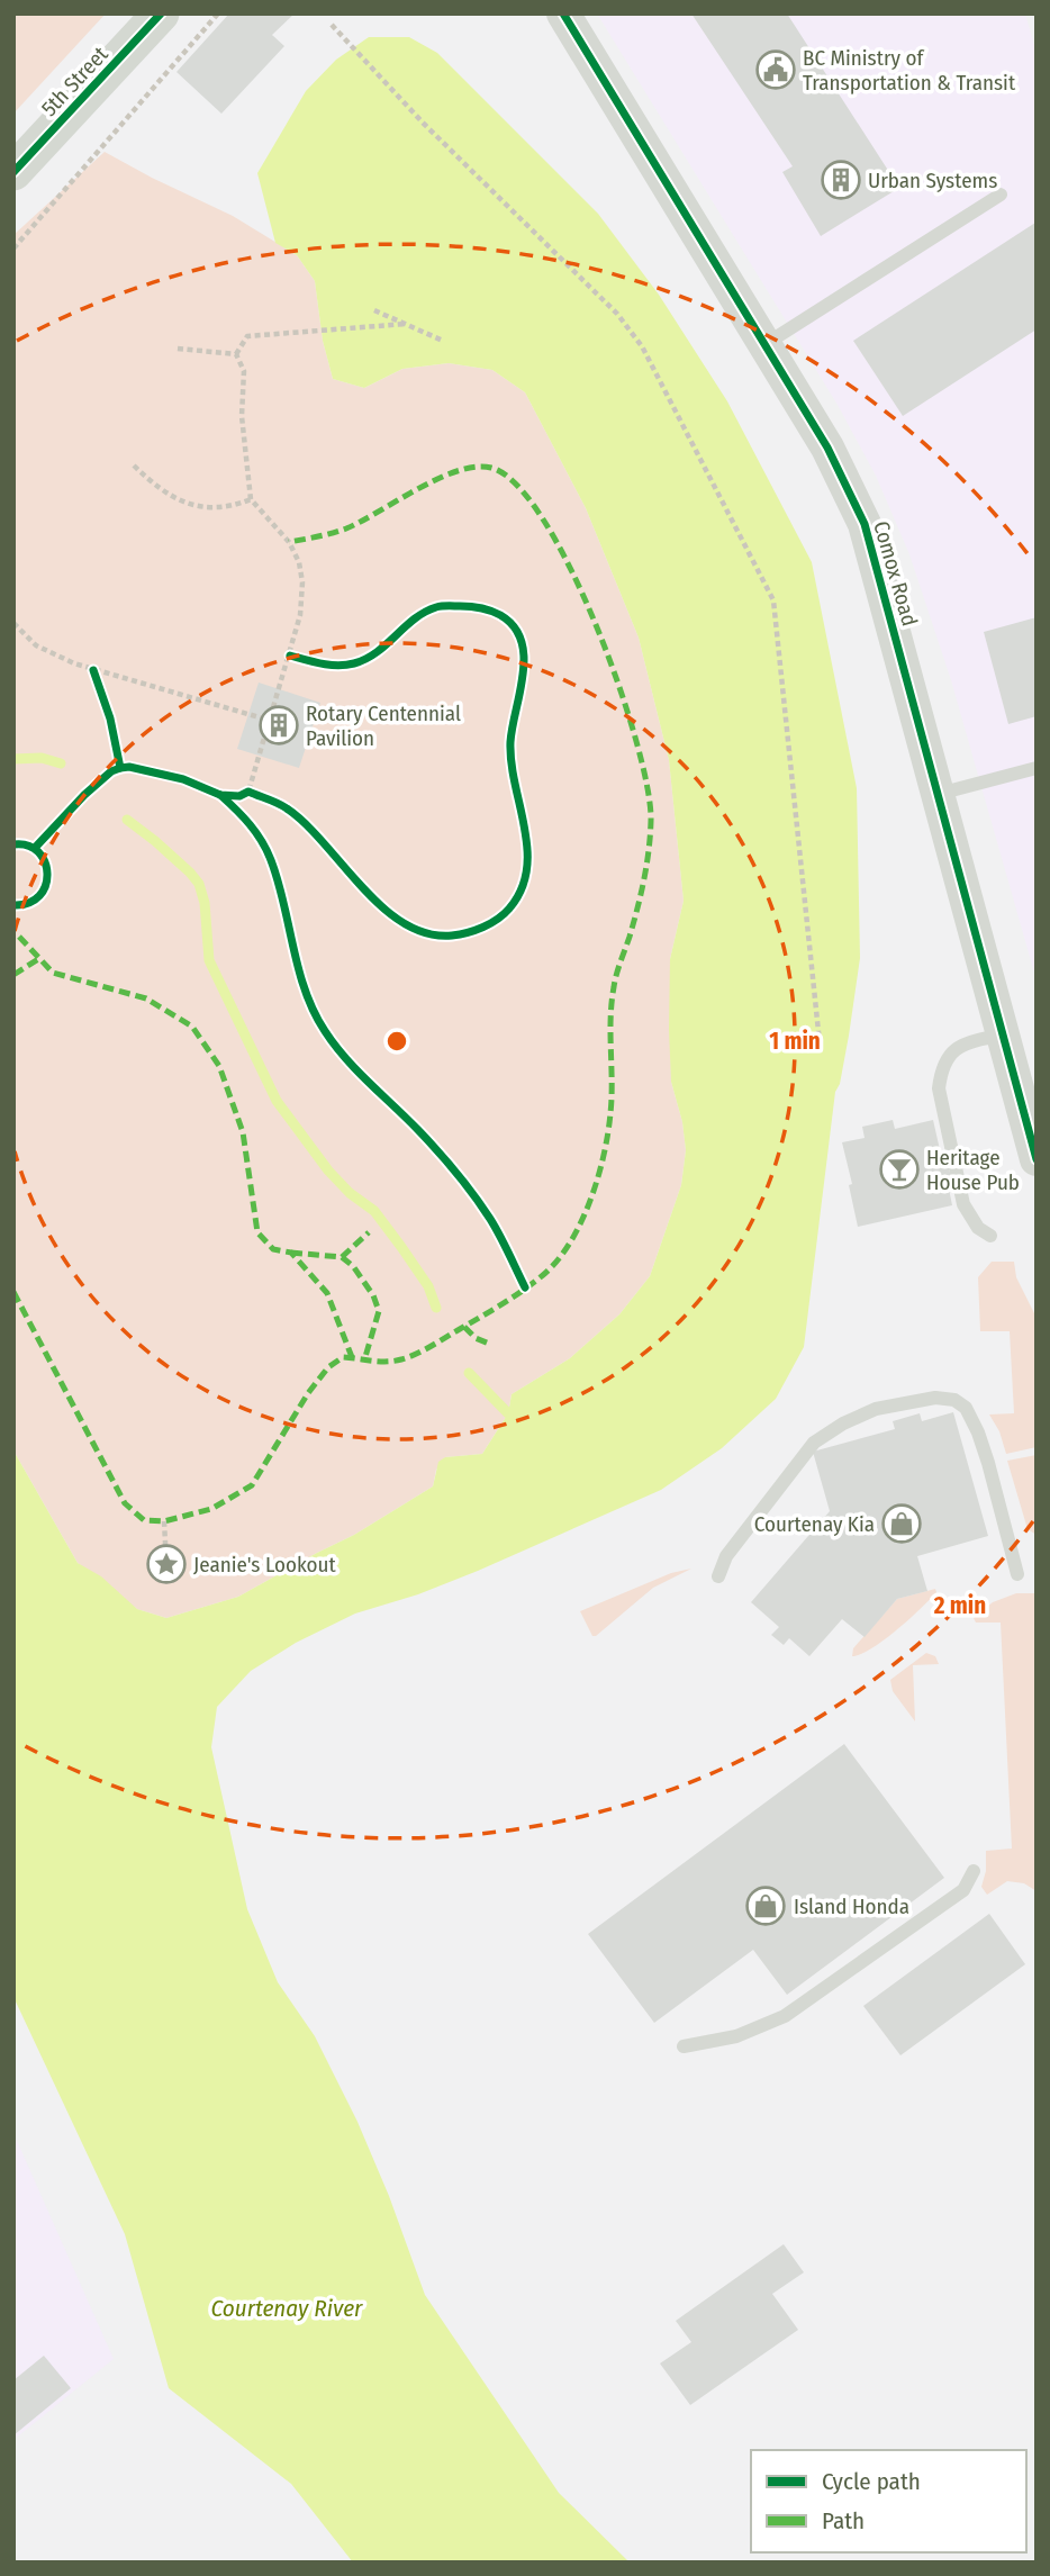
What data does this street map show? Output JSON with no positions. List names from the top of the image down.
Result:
{
  "streets": {
    "main road": ["5th Street"],
    "street": ["Comox Road"]
  },
  "water": ["Courtenay River"],
  "places": {
    "public building": ["BC Ministry of Transportation & Transit"],
    "building": ["Urban Systems", "Rotary Centennial Pavilion"],
    "bar": ["Heritage House Pub"],
    "shop": ["Courtenay Kia", "Island Honda"],
    "place": ["Jeanie's Lookout"]
  },
  "legend": ["Cycle path", "Path"],
  "rings": ["1 min", "2 min"]
}
